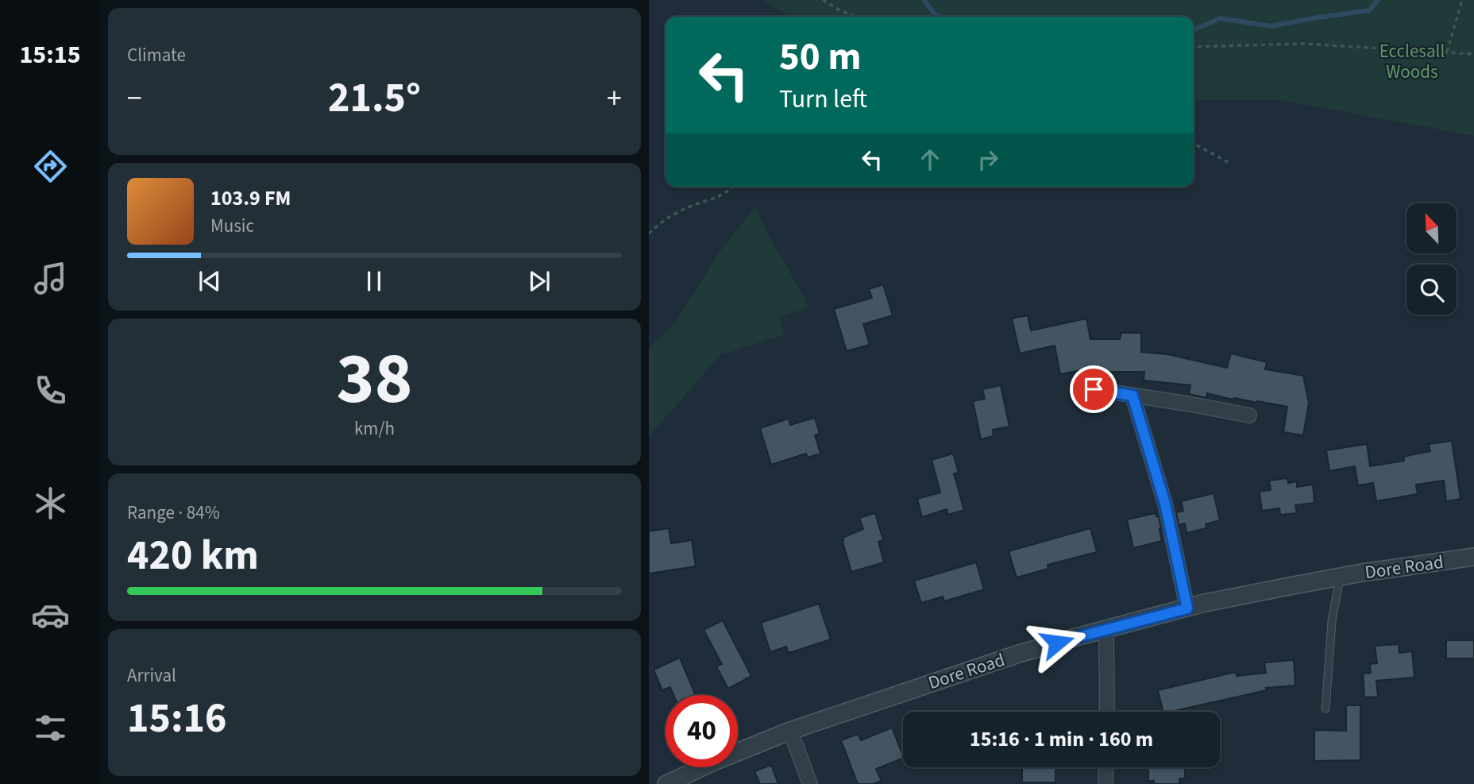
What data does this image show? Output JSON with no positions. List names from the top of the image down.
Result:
{
  "streets": {
    "street": ["Dore Road"]
  },
  "parks": ["Ecclesall Woods"],
  "north": "top left",
  "page": {
    "tabs": "15:15",
    "tile": [
      "Climate",
      ["38", "km/h"],
      ["Range · 84%", "420 km"],
      ["Arrival", "15:16"]
    ],
    "turn": ["50 m", "Turn left"],
    "heat": ["−", "21.5°", "+"],
    "song": ["103.9 FM", "Music"],
    "limit": "40",
    "trip": "15:16 · 1 min · 160 m"
  }
}
